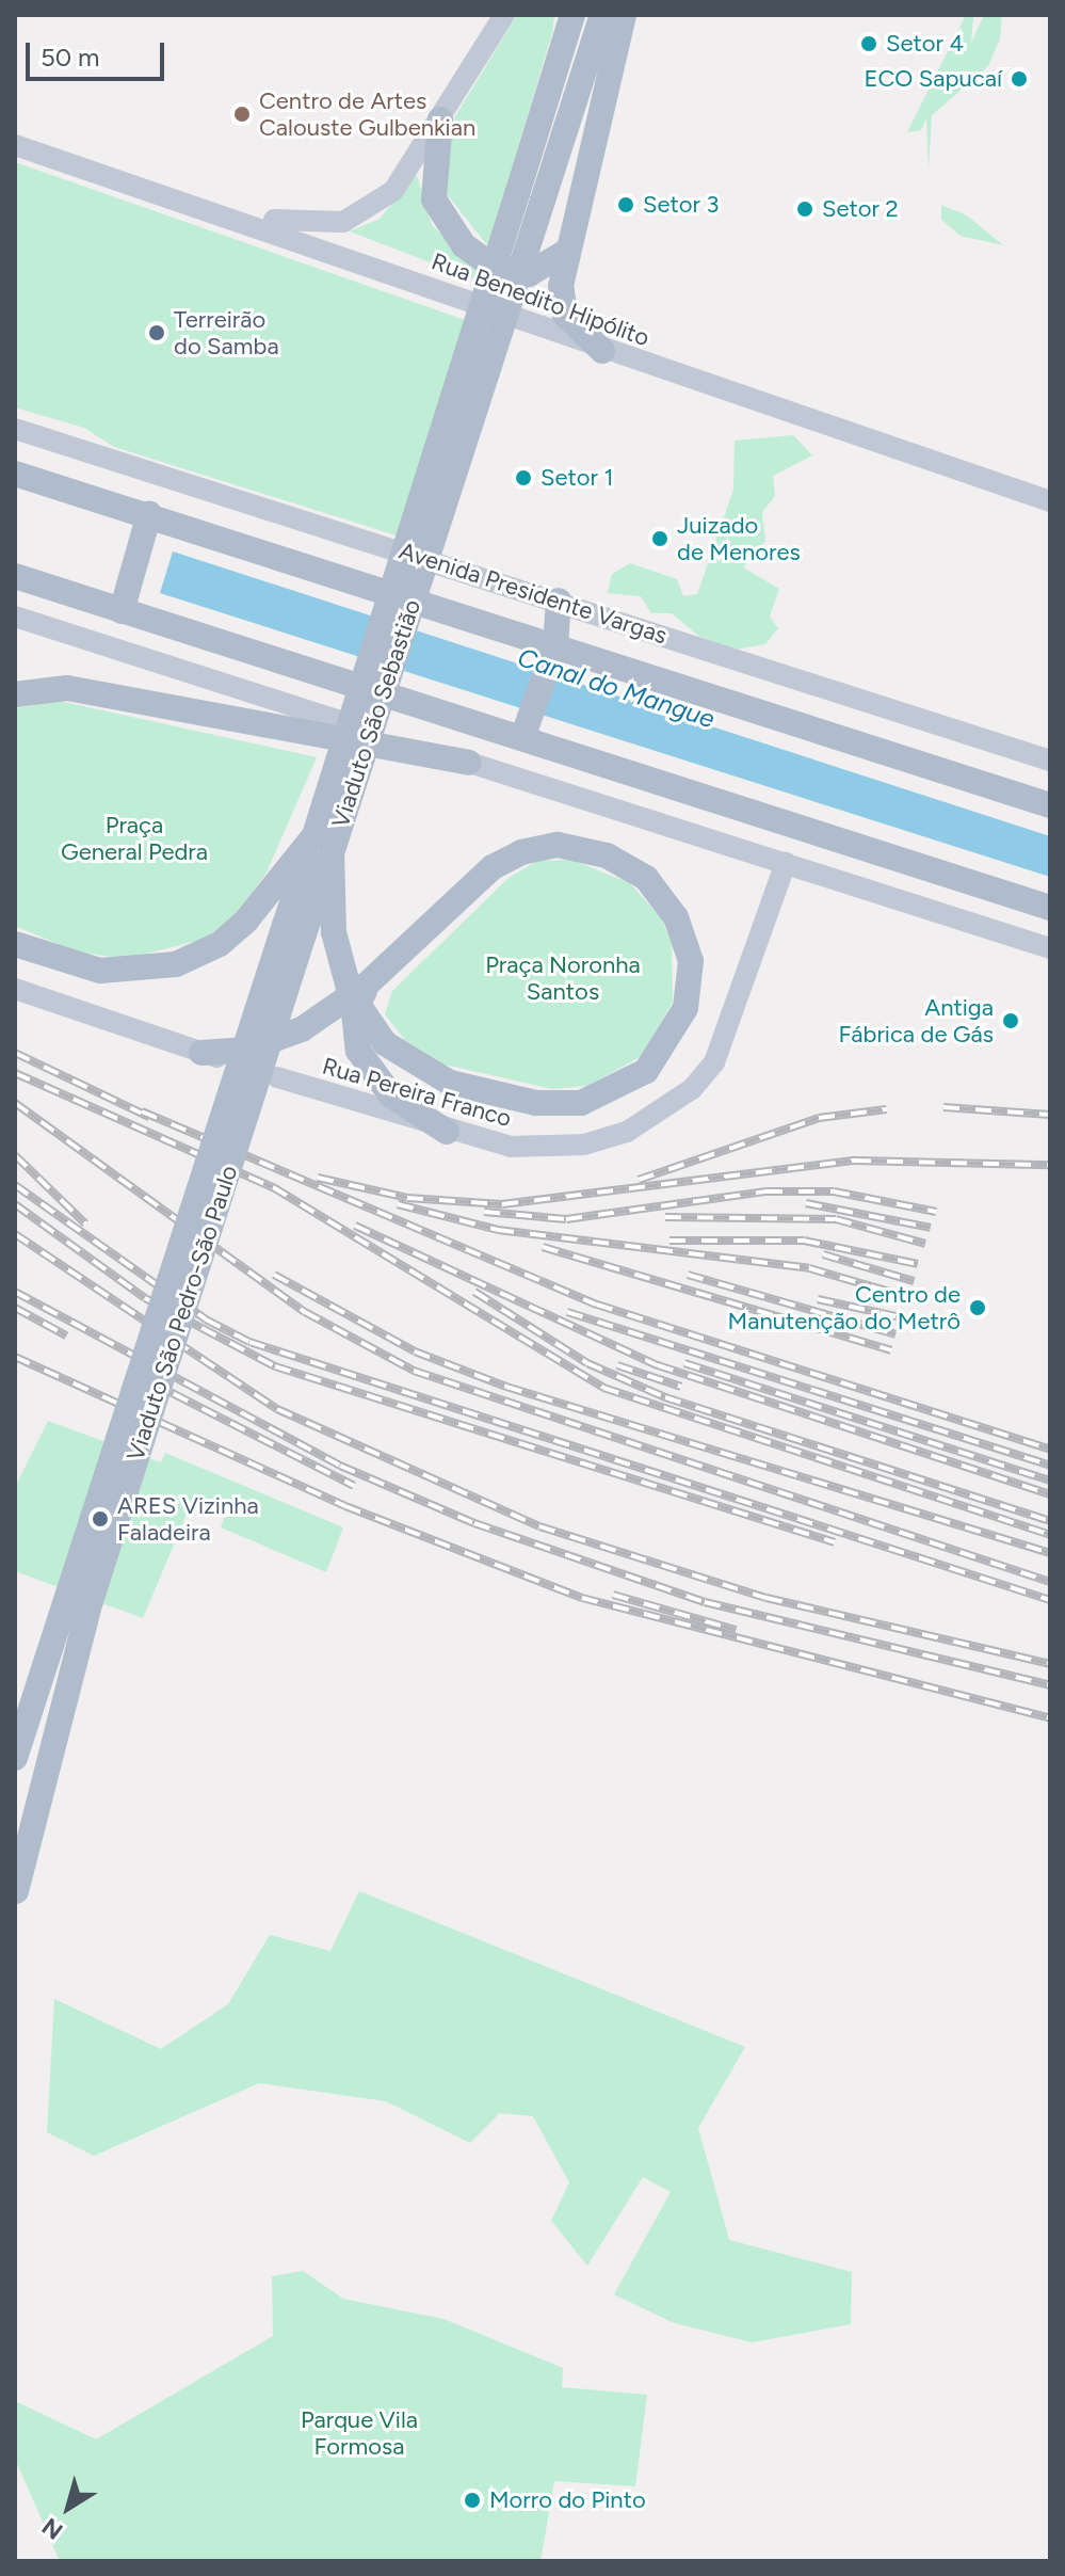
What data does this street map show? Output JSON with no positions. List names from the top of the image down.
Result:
{
  "streets": {
    "main road": [
      "Rua Benedito Hipólito",
      "Avenida Presidente Vargas",
      "Viaduto São Sebastião",
      "Rua Pereira Franco",
      "Viaduto São Pedro-São Paulo"
    ]
  },
  "crossings": [
    ["Viaduto São Sebastião", "Viaduto São Pedro-São Paulo"]
  ],
  "water": ["Canal do Mangue"],
  "parks": ["Praça General Pedra", "Praça Noronha Santos", "Parque Vila Formosa"],
  "places": [
    "Setor 4",
    "ECO Sapucaí",
    "Centro de Artes Calouste Gulbenkian",
    "Setor 3",
    "Setor 2",
    "Terreirão do Samba",
    "Setor 1",
    "Juizado de Menores",
    "Antiga Fábrica de Gás",
    "Centro de Manutenção do Metrô",
    "ARES Vizinha Faladeira",
    "Morro do Pinto"
  ],
  "scale_bar": "50 m",
  "north": "bottom left"
}
